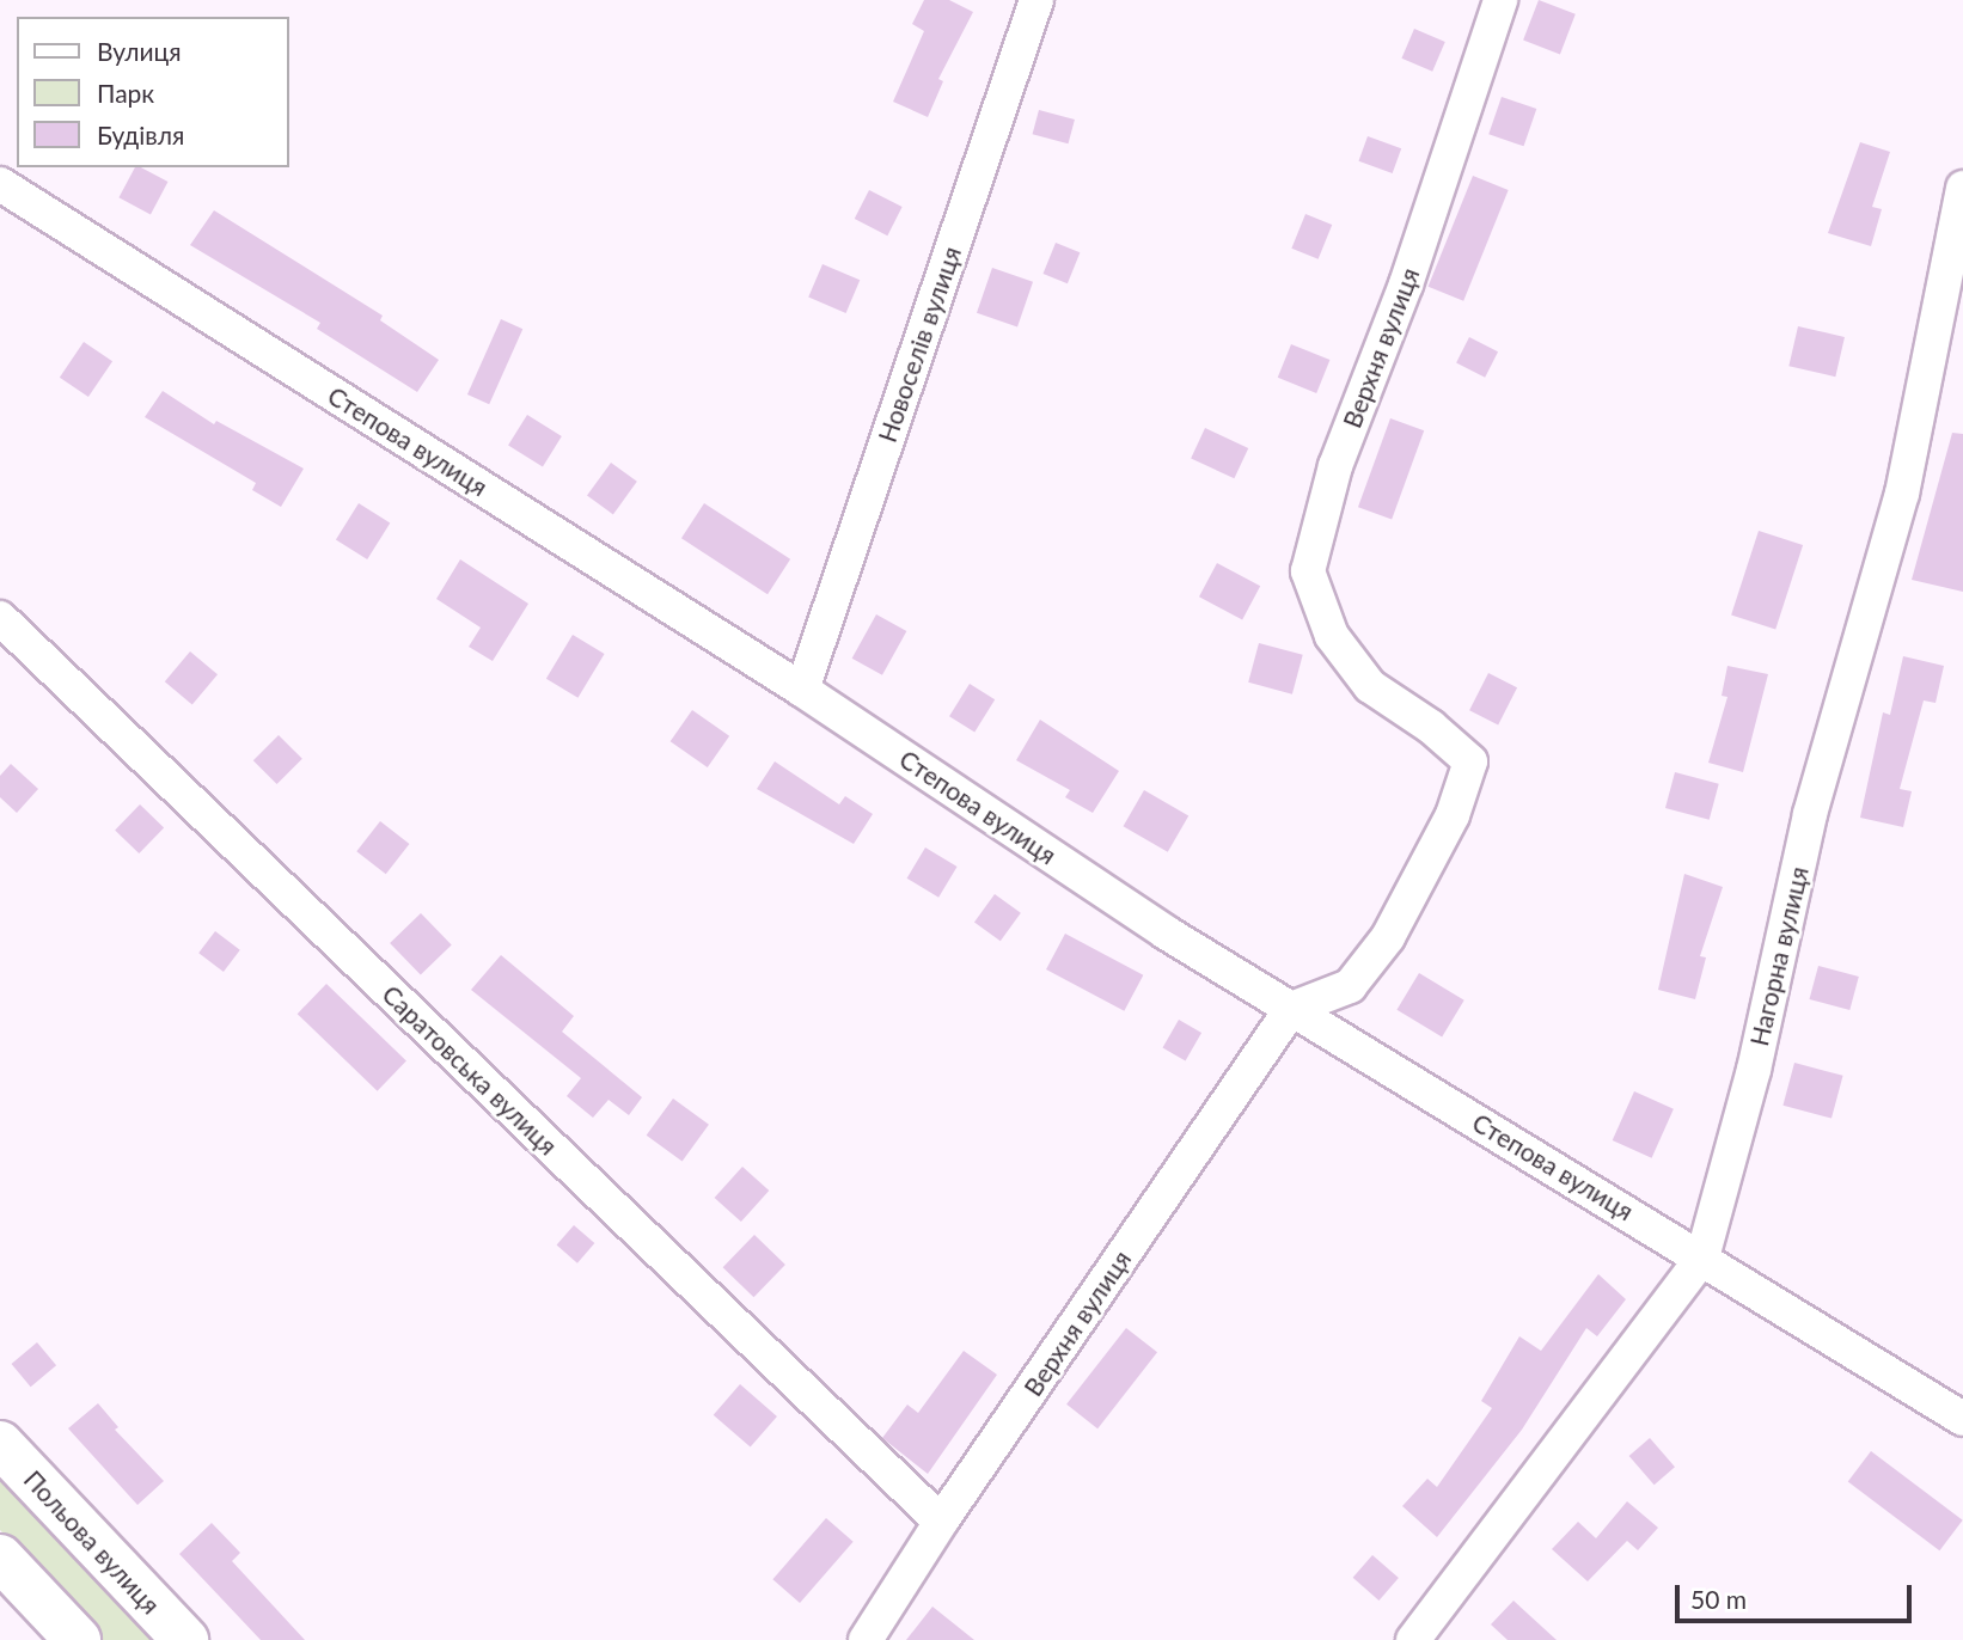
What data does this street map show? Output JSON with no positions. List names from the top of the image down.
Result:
{
  "streets": {
    "main road": ["Польова вулиця"],
    "street": [
      "Новоселів вулиця",
      "Верхня вулиця",
      "Степова вулиця",
      "Нагорна вулиця",
      "Саратовська вулиця"
    ]
  },
  "crossings": [
    ["Новоселів вулиця", "Степова вулиця"],
    ["Верхня вулиця", "Степова вулиця"],
    ["Верхня вулиця", "Саратовська вулиця"],
    ["Степова вулиця", "Нагорна вулиця"]
  ],
  "legend": ["Вулиця", "Парк", "Будівля"],
  "scale_bar": "50 m"
}
